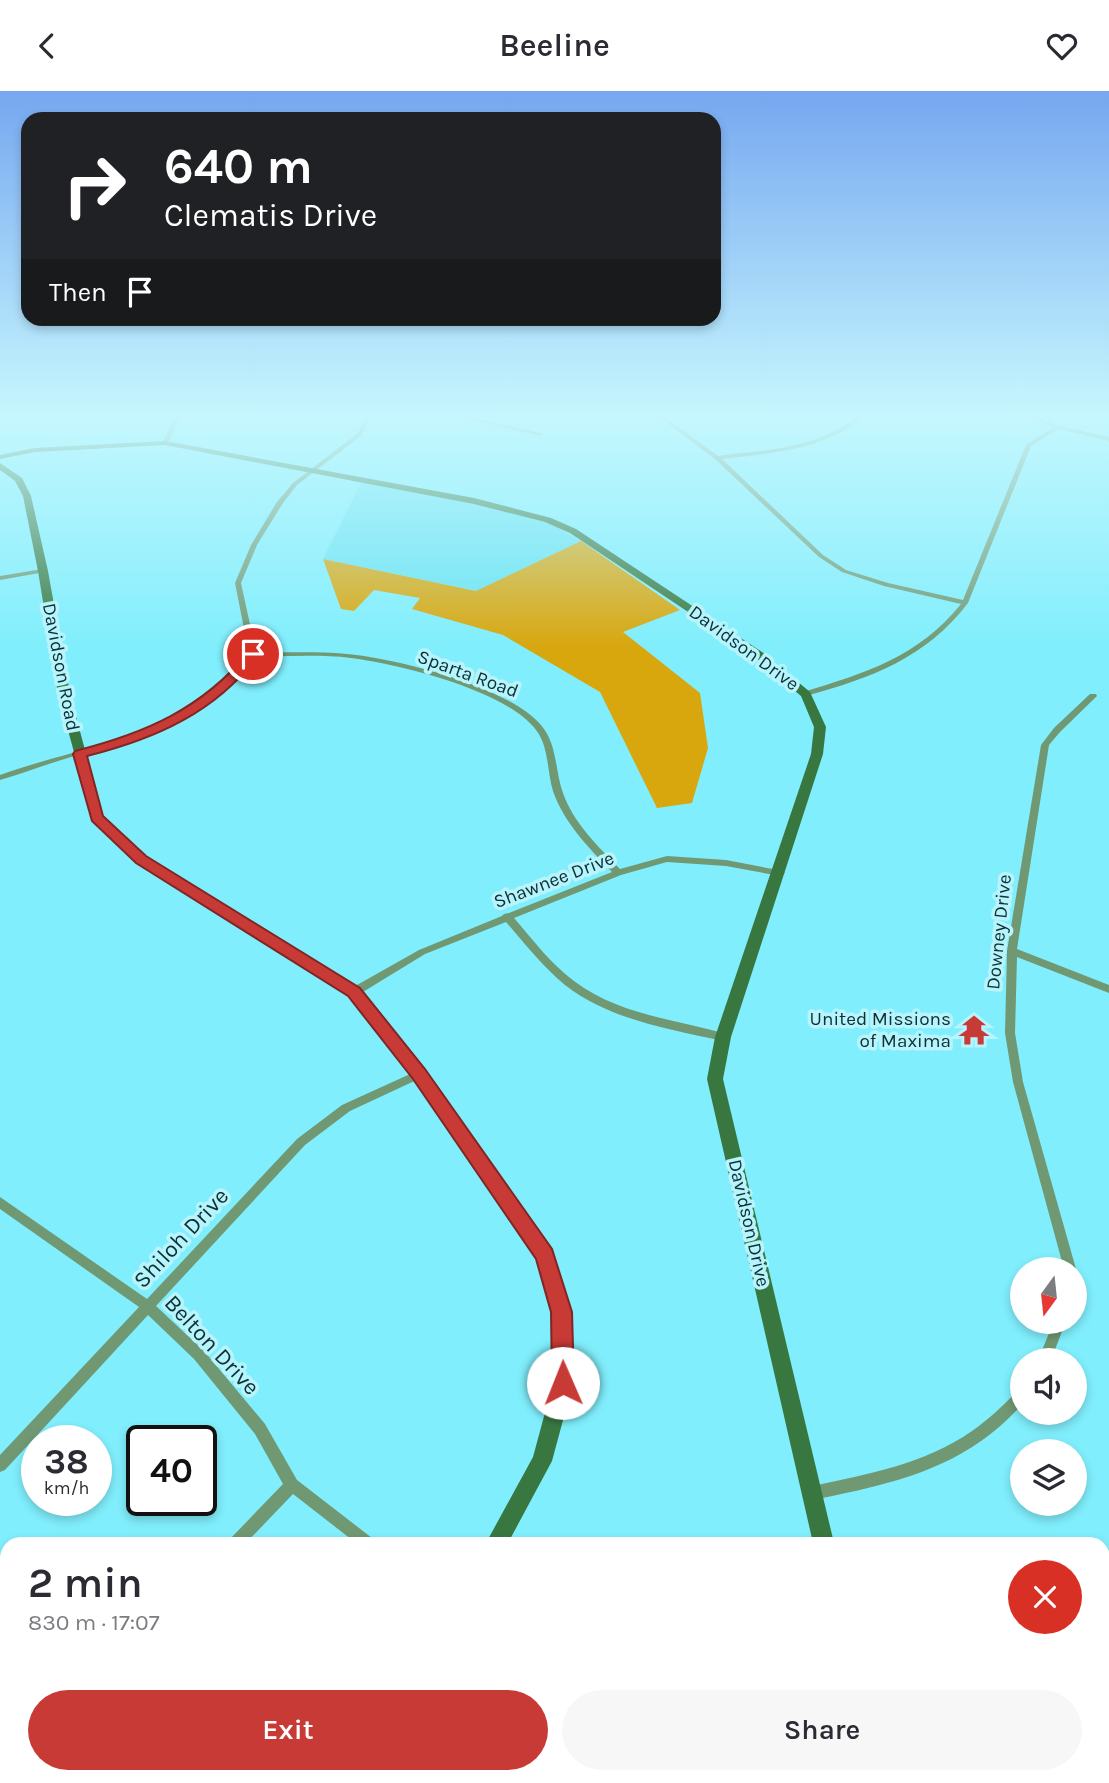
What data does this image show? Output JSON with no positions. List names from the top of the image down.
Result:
{
  "streets": {
    "street": [
      "Davidson Drive",
      "Davidson Road",
      "Sparta Road",
      "Shawnee Drive",
      "Downey Drive",
      "Shiloh Drive",
      "Belton Drive"
    ]
  },
  "crossings": [
    ["Davidson Drive", "Shawnee Drive"],
    ["Davidson Road", "Shawnee Drive"],
    ["Davidson Road", "Shiloh Drive"],
    ["Sparta Road", "Shawnee Drive"],
    ["Shiloh Drive", "Belton Drive"]
  ],
  "places": {
    "temple": ["United Missions of Maxima"]
  },
  "north": "bottom",
  "page": {
    "header": "Beeline",
    "turn": ["640 m", "Clematis Drive"],
    "then": "Then",
    "speed": "38 km/h",
    "limit": "40",
    "heading": ["2 min", "830 m · 17:07"],
    "buttons": ["Exit", "Share"]
  }
}
